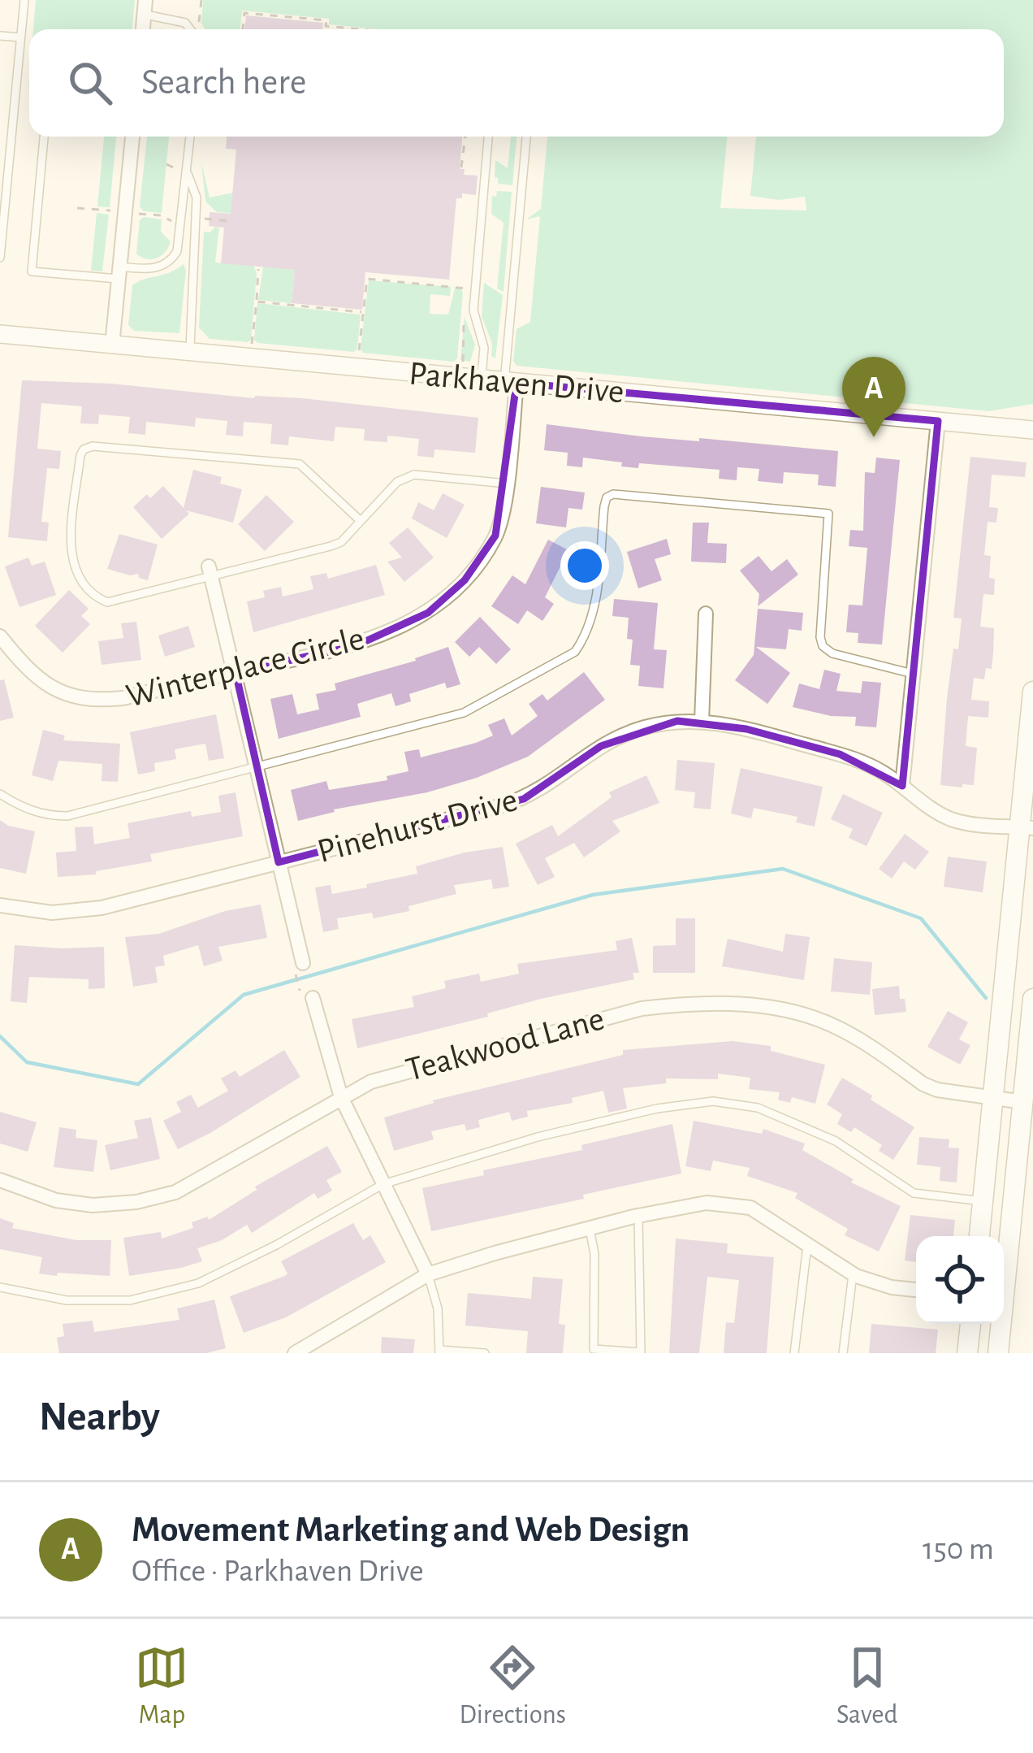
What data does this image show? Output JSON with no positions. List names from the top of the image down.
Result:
{
  "streets": {
    "street": [
      "Parkhaven Drive",
      "Winterplace Circle",
      "Pinehurst Drive",
      "Teakwood Lane"
    ]
  },
  "crossings": [
    ["Parkhaven Drive", "Winterplace Circle"]
  ],
  "page": {
    "search": "Search here",
    "pins": "A",
    "heading": "Nearby",
    "list": [
      {
        "mark": "A",
        "name": "Movement Marketing and Web Design",
        "note": "Office · Parkhaven Drive",
        "value": "150 m"
      }
    ],
    "nav": ["Map", "Directions", "Saved"]
  }
}
